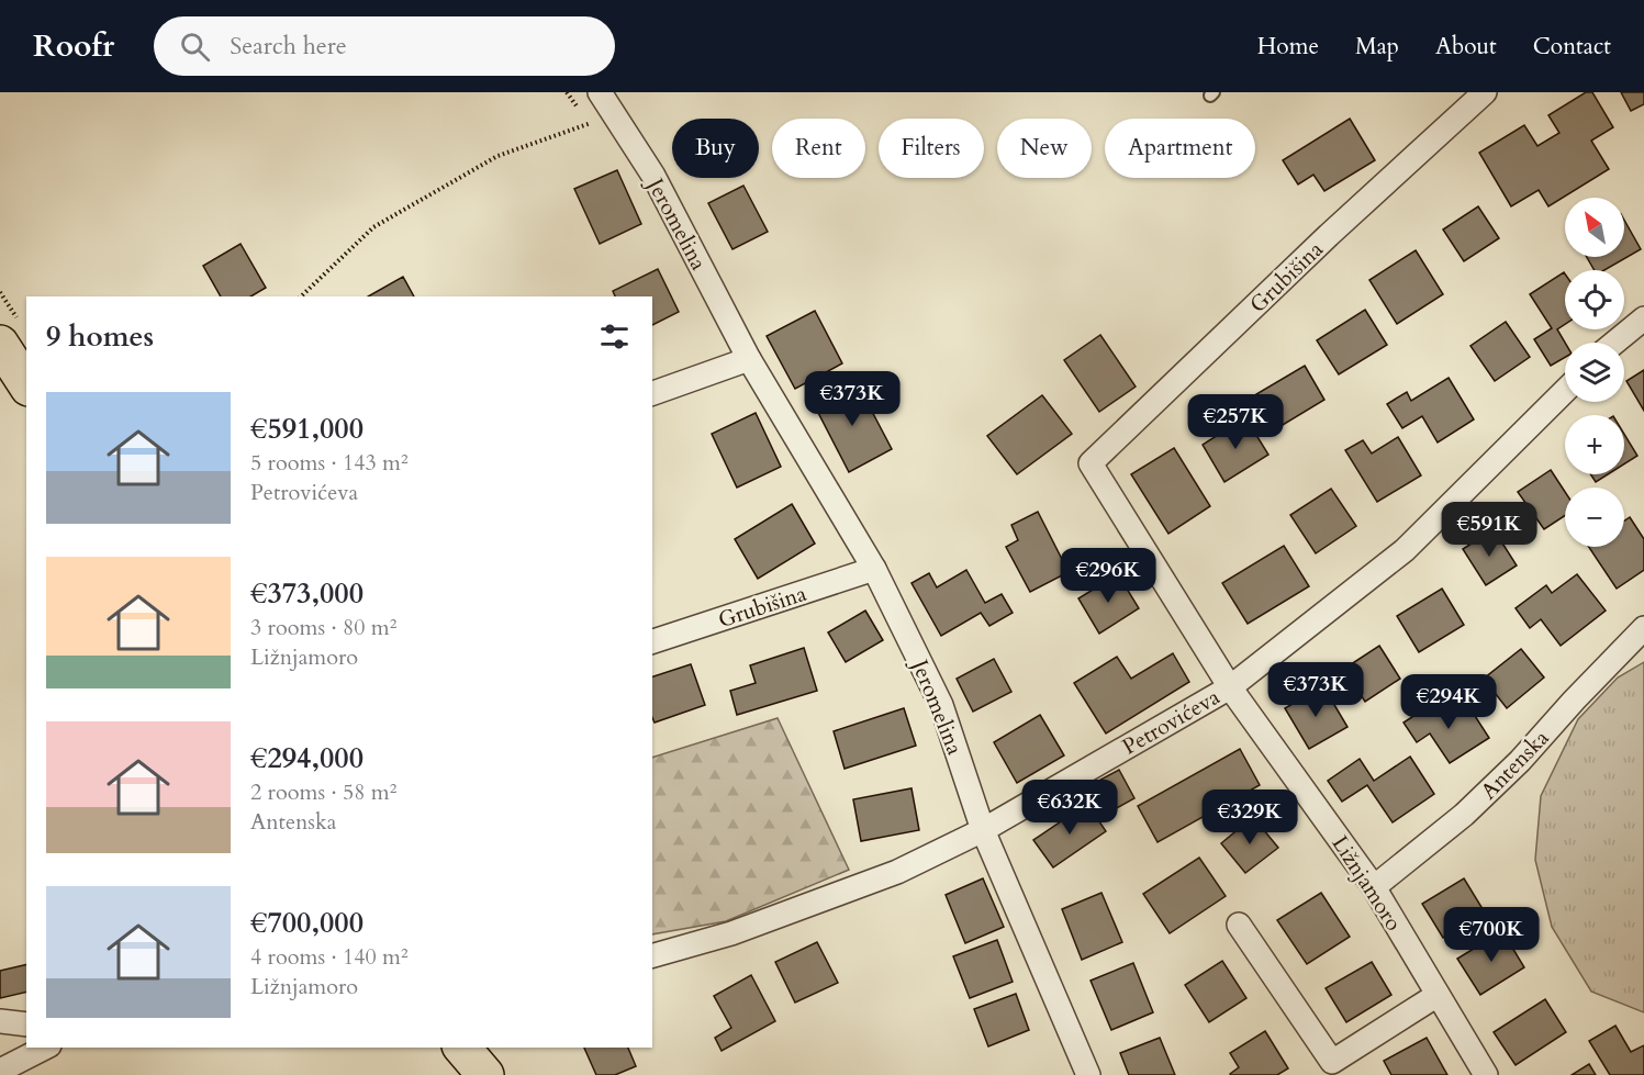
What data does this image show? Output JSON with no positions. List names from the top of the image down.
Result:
{
  "streets": {
    "street": [
      "Jeromelina",
      "Grubišina",
      "Petrovićeva",
      "Antenska",
      "Ližnjamoro"
    ]
  },
  "crossings": [
    ["Jeromelina", "Grubišina"],
    ["Jeromelina", "Petrovićeva"],
    ["Grubišina", "Ližnjamoro"],
    ["Petrovićeva", "Ližnjamoro"],
    ["Antenska", "Ližnjamoro"]
  ],
  "north": "top left",
  "page": {
    "header": "Roofr",
    "search": "Search here",
    "nav": [
      "Home",
      "Map",
      "About",
      "Contact"
    ],
    "chip": [
      "Buy",
      "Rent",
      "Filters",
      "New",
      "Apartment"
    ],
    "map_buttons": ["+", "−"],
    "heading": "9 homes",
    "price": [
      "€373K",
      "€257K",
      "€591K",
      "€296K",
      "€373K",
      "€294K",
      "€632K",
      "€329K",
      "€700K"
    ],
    "list": [
      {
        "name": "€591,000",
        "note": "5 rooms · 143 m² · Petrovićeva"
      },
      {
        "name": "€373,000",
        "note": "3 rooms · 80 m² · Ližnjamoro"
      },
      {
        "name": "€294,000",
        "note": "2 rooms · 58 m² · Antenska"
      },
      {
        "name": "€700,000",
        "note": "4 rooms · 140 m² · Ližnjamoro"
      }
    ]
  }
}
